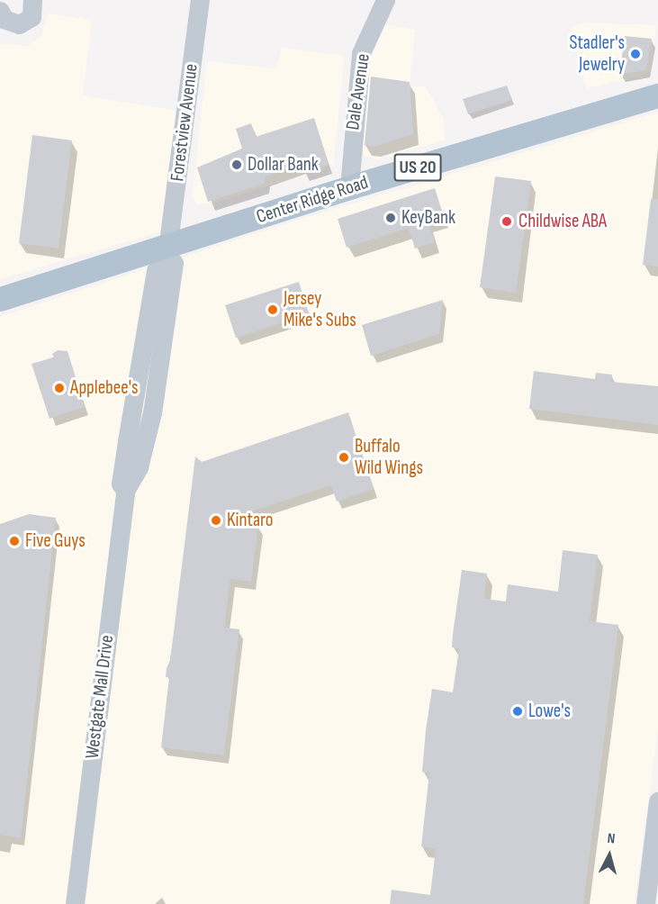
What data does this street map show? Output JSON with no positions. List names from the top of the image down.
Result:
{
  "streets": {
    "main road": ["US 20", "Center Ridge Road"],
    "street": ["Dale Avenue", "Forestview Avenue", "Westgate Mall Drive"]
  },
  "crossings": [
    ["Dale Avenue", "Center Ridge Road"],
    ["Forestview Avenue", "Center Ridge Road"],
    ["Forestview Avenue", "Westgate Mall Drive"],
    ["Center Ridge Road", "Westgate Mall Drive"]
  ],
  "places": [
    "Stadler's Jewelry",
    "Dollar Bank",
    "KeyBank",
    "Childwise ABA",
    "Jersey Mike's Subs",
    "Applebee's",
    "Buffalo Wild Wings",
    "Kintaro",
    "Five Guys",
    "Lowe's"
  ],
  "north": "top"
}
